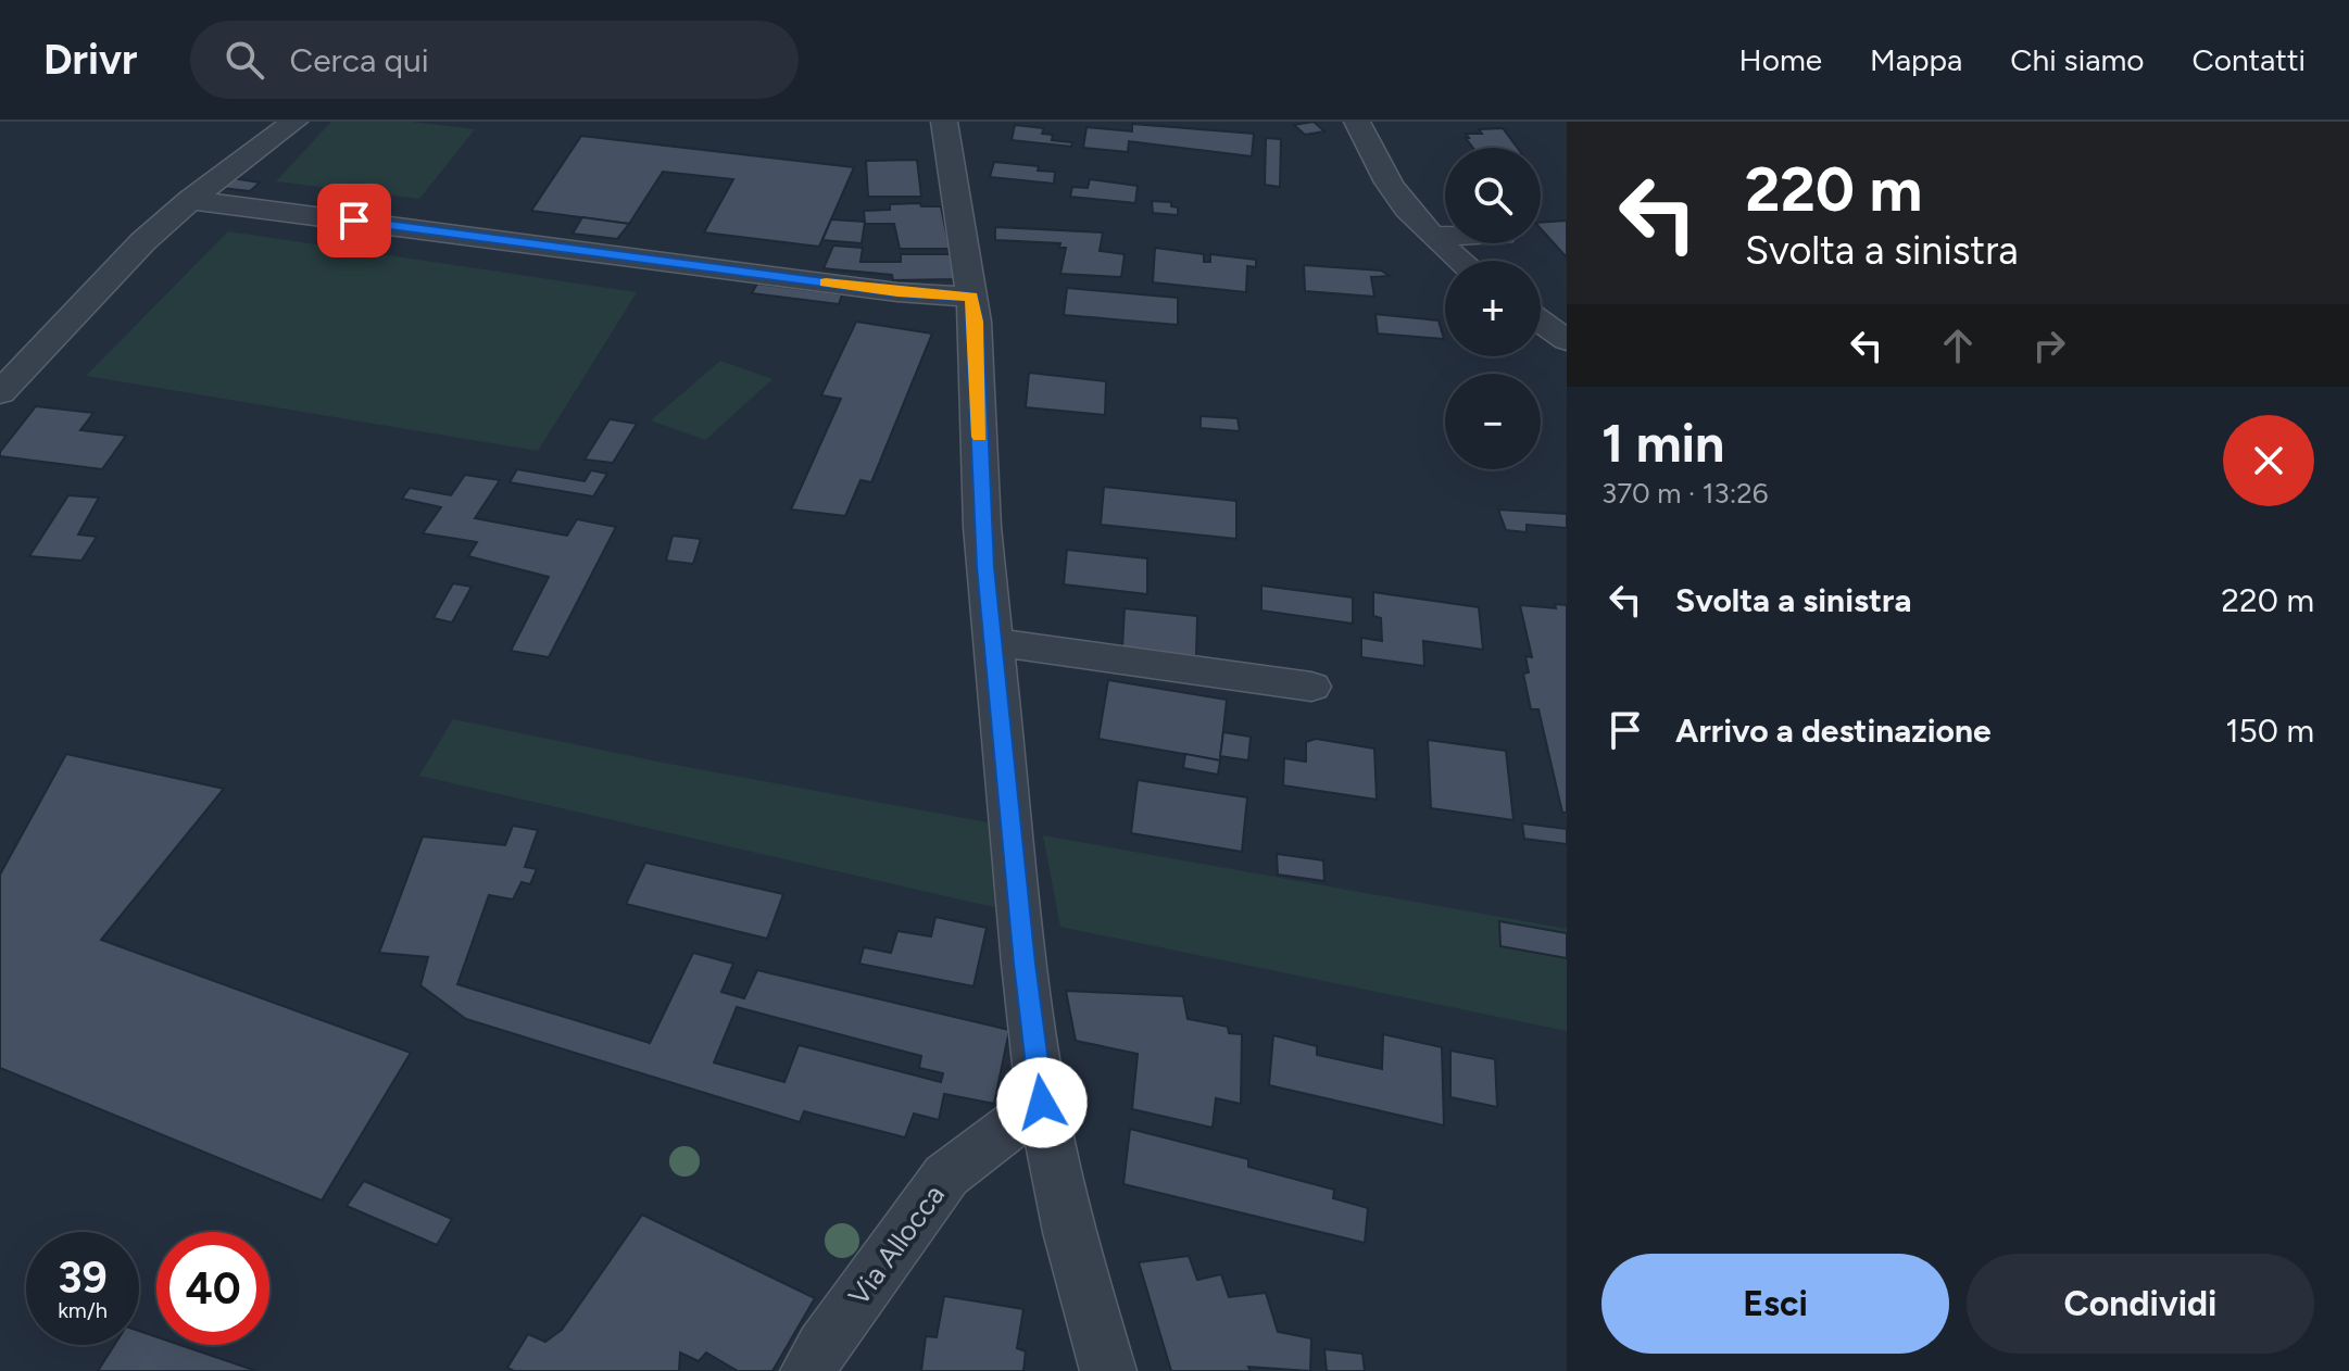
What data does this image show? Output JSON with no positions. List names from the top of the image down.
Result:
{
  "streets": {
    "street": ["Via Allocca"]
  },
  "page": {
    "header": "Drivr",
    "search": "Cerca qui",
    "nav": [
      "Home",
      "Mappa",
      "Chi siamo",
      "Contatti"
    ],
    "turn": ["220 m", "Svolta a sinistra"],
    "map_buttons": ["+", "−"],
    "heading": ["1 min", "370 m · 13:26"],
    "list": [
      {
        "name": "Svolta a sinistra",
        "value": "220 m"
      },
      {
        "name": "Arrivo a destinazione",
        "value": "150 m"
      }
    ],
    "speed": "39 km/h",
    "limit": "40",
    "buttons": ["Esci", "Condividi"]
  }
}
